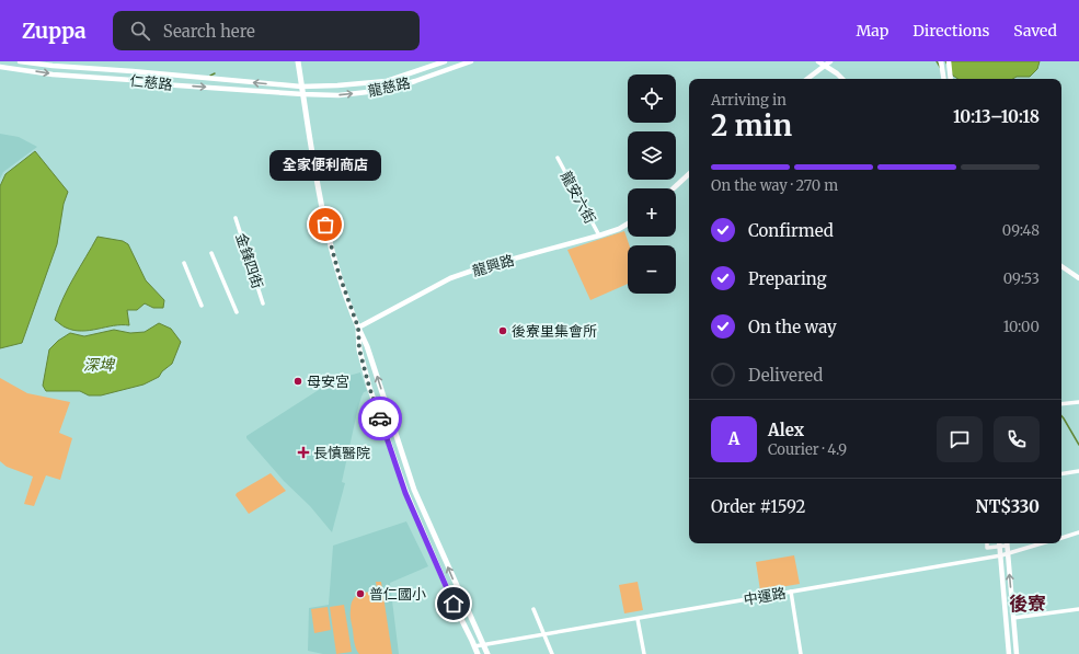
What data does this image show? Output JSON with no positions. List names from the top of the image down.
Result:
{
  "streets": {
    "street": [
      "仁慈路",
      "龍慈路",
      "龍安六街",
      "金鋒四街",
      "龍興路",
      "中運路"
    ]
  },
  "crossings": [
    ["仁慈路", "龍慈路"],
    ["龍安六街", "龍興路"]
  ],
  "districts": ["後寮"],
  "water": ["深埤"],
  "places": {
    "other": [
      "全家便利商店",
      "後寮里集會所",
      "母安宮",
      "普仁國小"
    ],
    "health": ["長慎醫院"]
  },
  "page": {
    "header": "Zuppa",
    "search": "Search here",
    "nav": ["Map", "Directions", "Saved"],
    "map_buttons": ["+", "−"],
    "heading": ["2 min", "Arriving in", "10:13–10:18"],
    "panel": [
      "Alex",
      "Courier · 4.9",
      "Order #1592",
      "NT$330"
    ],
    "bubble": "全家便利商店",
    "bar": "On the way · 270 m",
    "list": [
      ["Confirmed", "09:48"],
      ["Preparing", "09:53"],
      ["On the way", "10:00"],
      "Delivered"
    ],
    "round": "A"
  }
}
